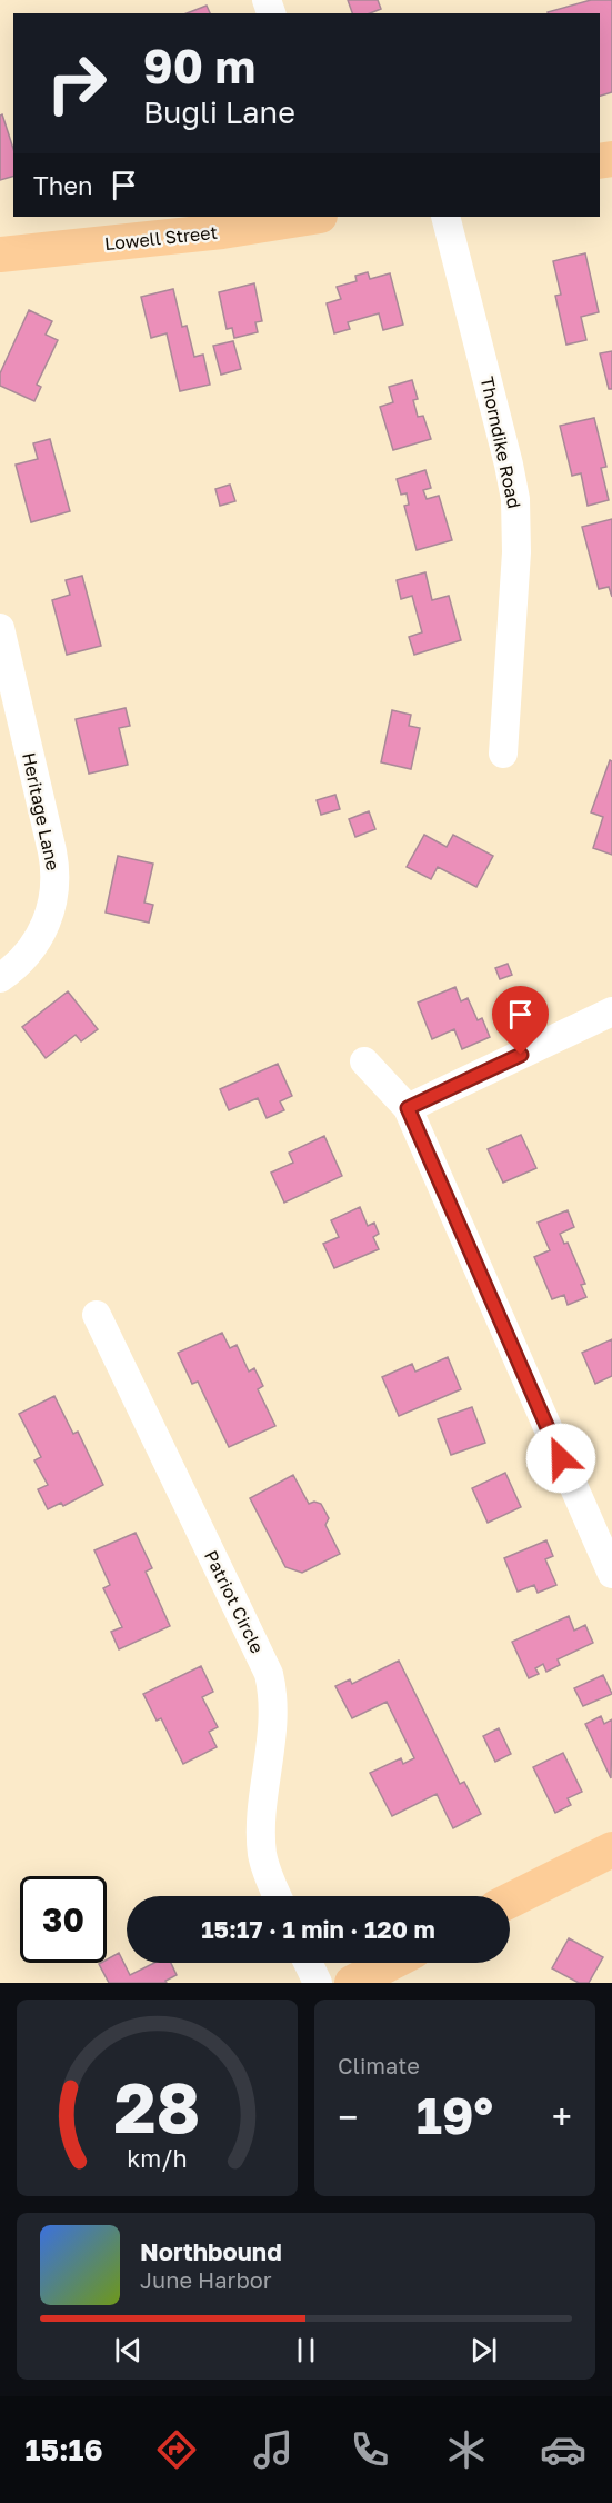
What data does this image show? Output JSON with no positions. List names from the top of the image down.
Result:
{
  "streets": {
    "main road": ["Lowell Street"],
    "street": ["Thorndike Road", "Heritage Lane", "Patriot Circle"]
  },
  "page": {
    "turn": ["90 m", "Bugli Lane"],
    "then": "Then",
    "limit": "30",
    "trip": "15:17 · 1 min · 120 m",
    "tile": "Climate",
    "heat": ["−", "19°", "+"],
    "song": ["Northbound", "June Harbor"],
    "tabs": "15:16",
    "gauge": ["28", "km/h"]
  }
}
